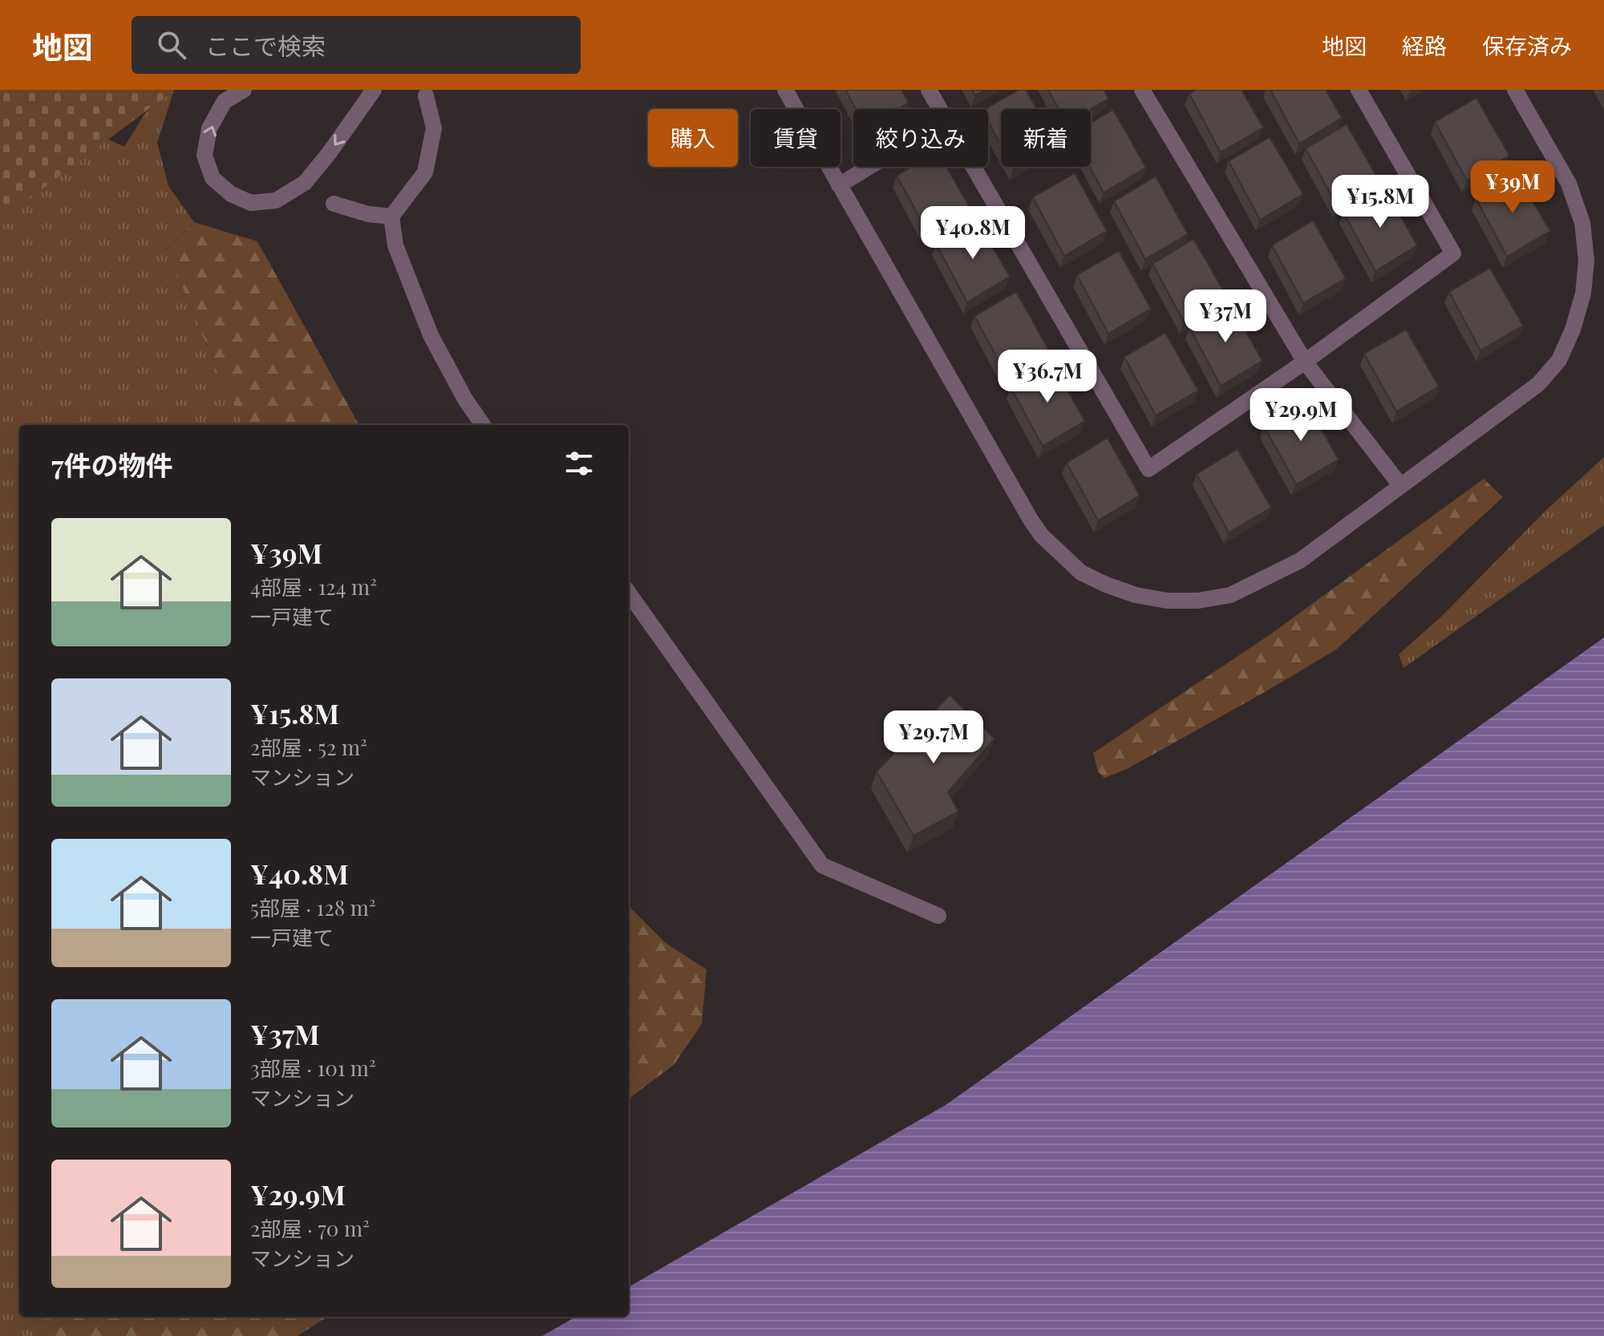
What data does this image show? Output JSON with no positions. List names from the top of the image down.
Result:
{
  "page": {
    "header": "地図",
    "search": "ここで検索",
    "nav": ["地図", "経路", "保存済み"],
    "chip": [
      "購入",
      "賃貸",
      "絞り込み",
      "新着"
    ],
    "price": [
      "¥39M",
      "¥15.8M",
      "¥40.8M",
      "¥37M",
      "¥36.7M",
      "¥29.9M",
      "¥29.7M"
    ],
    "heading": "7件の物件",
    "list": [
      {
        "name": "¥39M",
        "note": "4部屋 · 124 m² · 一戸建て"
      },
      {
        "name": "¥15.8M",
        "note": "2部屋 · 52 m² · マンション"
      },
      {
        "name": "¥40.8M",
        "note": "5部屋 · 128 m² · 一戸建て"
      },
      {
        "name": "¥37M",
        "note": "3部屋 · 101 m² · マンション"
      },
      {
        "name": "¥29.9M",
        "note": "2部屋 · 70 m² · マンション"
      }
    ]
  }
}
